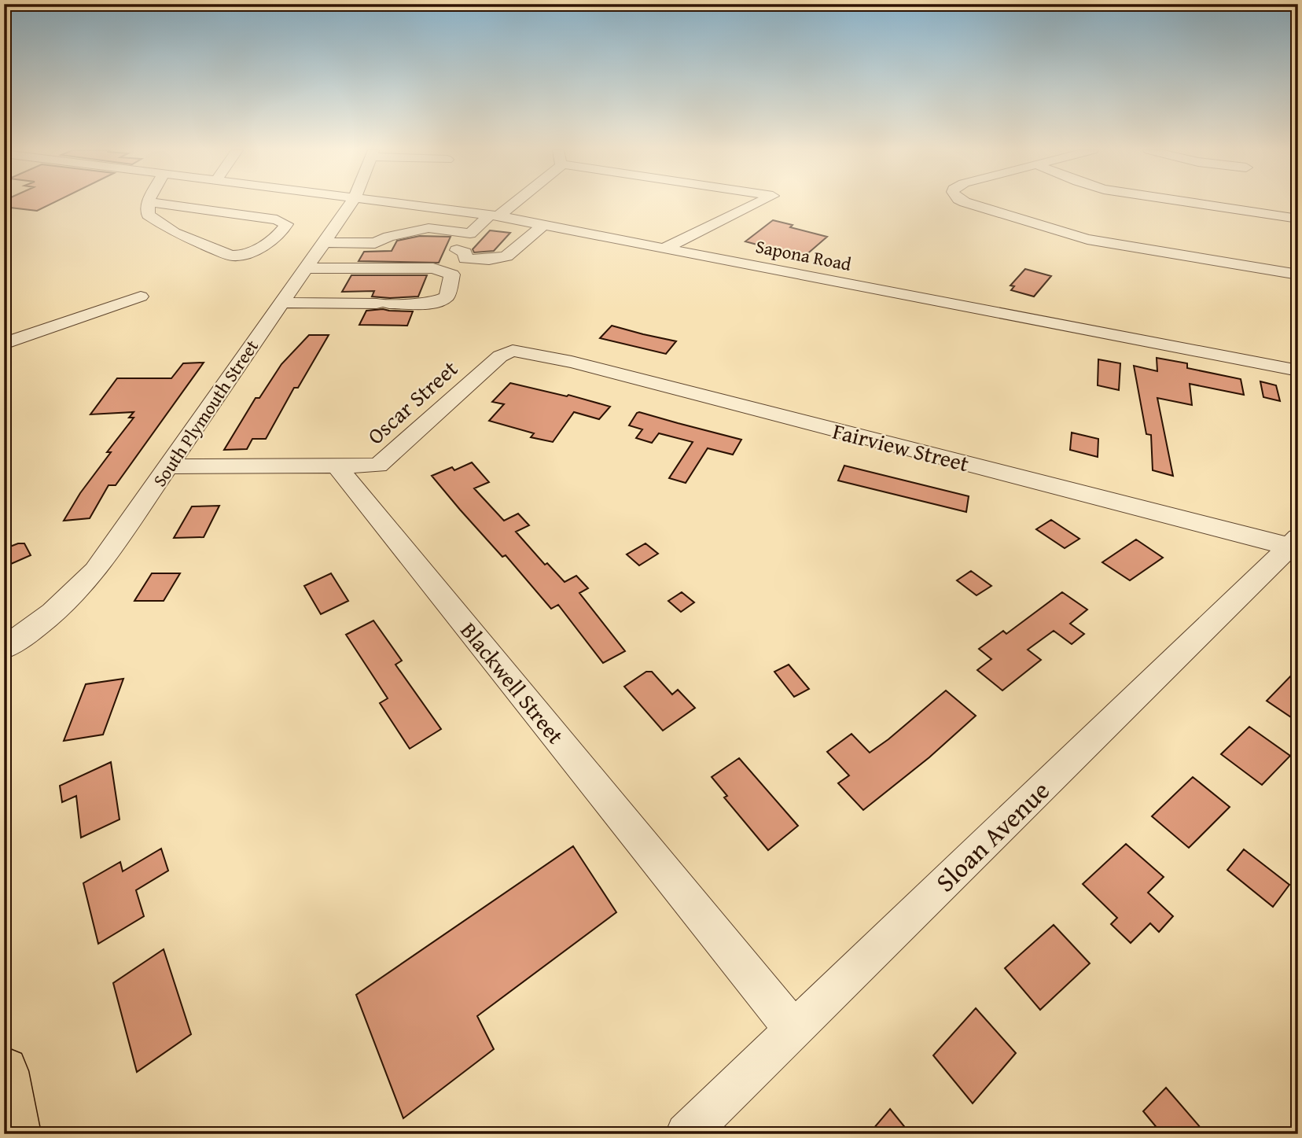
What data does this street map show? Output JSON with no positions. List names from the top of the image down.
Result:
{
  "streets": {
    "street": [
      "Sapona Road",
      "Oscar Street",
      "South Plymouth Street",
      "Fairview Street",
      "Blackwell Street",
      "Sloan Avenue"
    ]
  },
  "crossings": [
    ["Oscar Street", "Fairview Street"],
    ["Oscar Street", "Blackwell Street"],
    ["Fairview Street", "Sloan Avenue"],
    ["Blackwell Street", "Sloan Avenue"]
  ]
}
